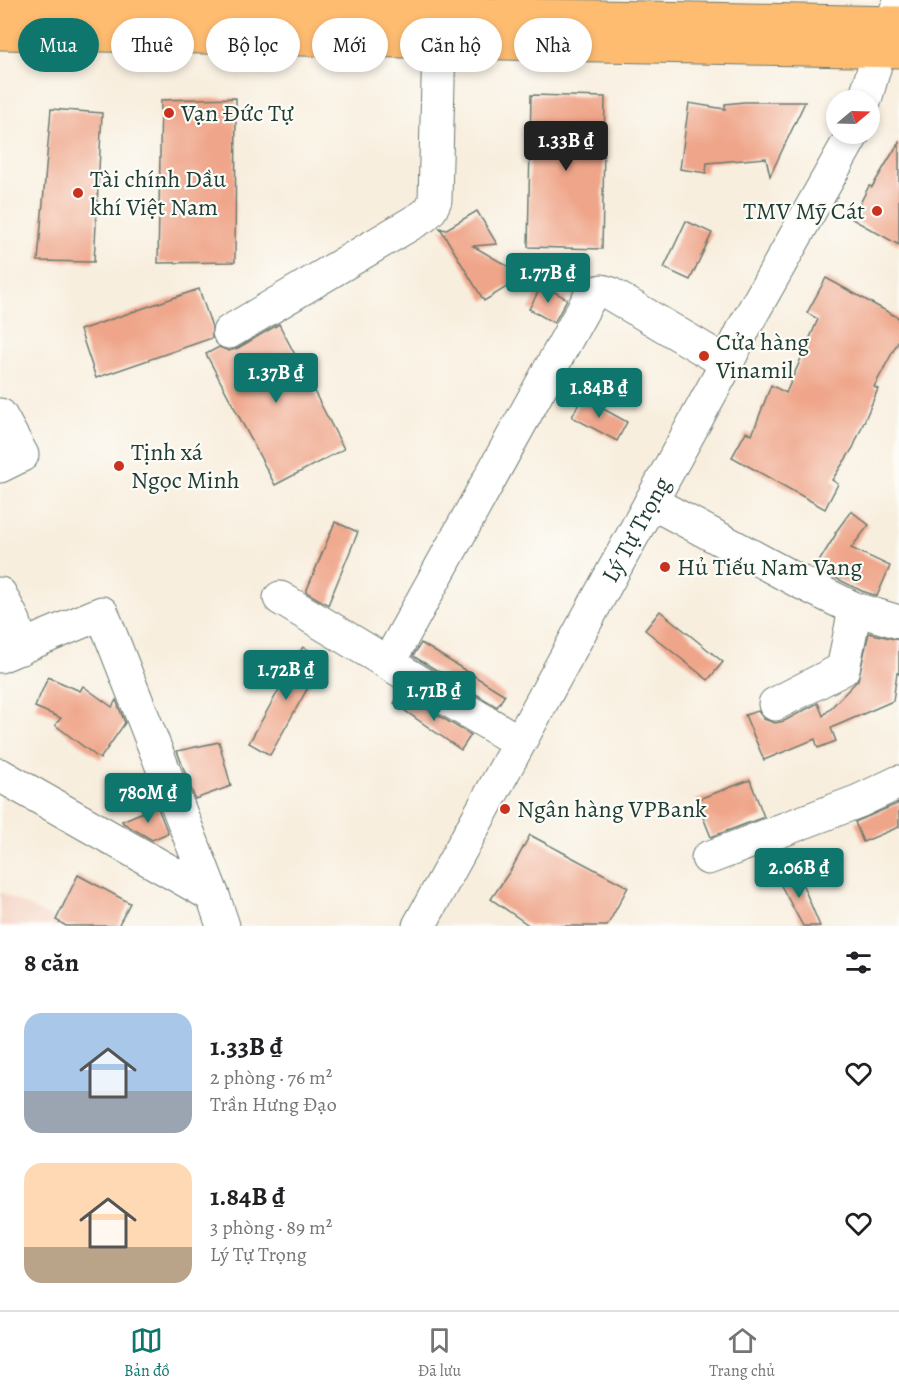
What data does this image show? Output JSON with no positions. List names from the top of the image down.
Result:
{
  "streets": {
    "street": ["Lý Tự Trọng"]
  },
  "places": [
    "Vạn Đức Tự",
    "Tài chính Dầu khí Việt Nam",
    "TMV Mỹ Cát",
    "Cửa hàng Vinamil",
    "Tịnh xá Ngọc Minh",
    "Hủ Tiếu Nam Vang",
    "Ngân hàng VPBank"
  ],
  "north": "right",
  "page": {
    "chip": [
      "Mua",
      "Thuê",
      "Bộ lọc",
      "Mới",
      "Căn hộ",
      "Nhà"
    ],
    "price": [
      "1.33B ₫",
      "1.77B ₫",
      "1.37B ₫",
      "1.84B ₫",
      "1.72B ₫",
      "1.71B ₫",
      "780M ₫",
      "2.06B ₫"
    ],
    "heading": "8 căn",
    "list": [
      {
        "name": "1.33B ₫",
        "note": "2 phòng · 76 m² · Trần Hưng Đạo"
      },
      {
        "name": "1.84B ₫",
        "note": "3 phòng · 89 m² · Lý Tự Trọng"
      }
    ],
    "tabs": ["Bản đồ", "Đã lưu", "Trang chủ"]
  }
}
